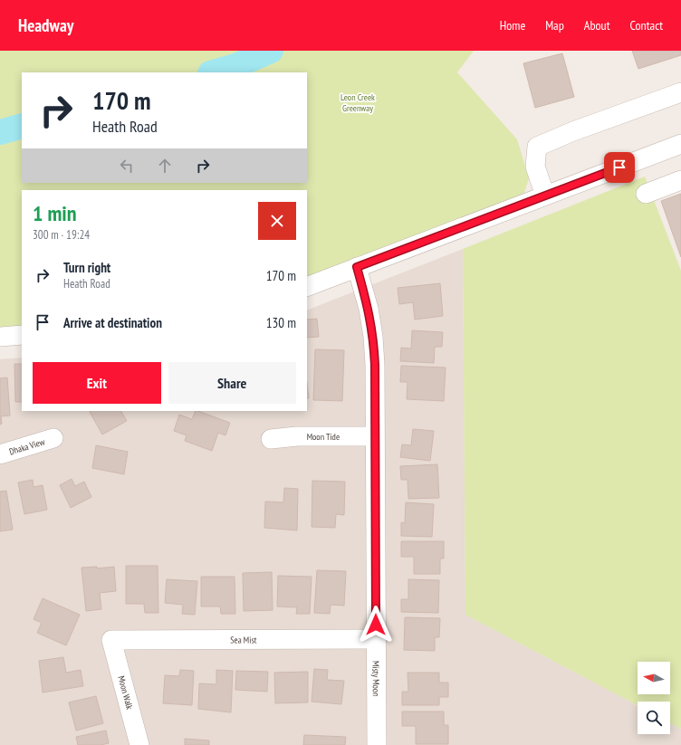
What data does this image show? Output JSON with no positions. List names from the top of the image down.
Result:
{
  "streets": {
    "street": [
      "Moon Tide",
      "Dhaka View",
      "Sea Mist",
      "Misty Moon",
      "Moon Walk"
    ]
  },
  "crossings": [
    ["Moon Tide", "Misty Moon"],
    ["Sea Mist", "Misty Moon"],
    ["Sea Mist", "Moon Walk"]
  ],
  "parks": ["Leon Creek Greenway"],
  "north": "left",
  "page": {
    "header": "Headway",
    "nav": [
      "Home",
      "Map",
      "About",
      "Contact"
    ],
    "turn": ["170 m", "Heath Road"],
    "heading": ["1 min", "300 m · 19:24"],
    "list": [
      {
        "name": "Turn right",
        "note": "Heath Road",
        "value": "170 m"
      },
      {
        "name": "Arrive at destination",
        "value": "130 m"
      }
    ],
    "buttons": ["Exit", "Share"]
  }
}
